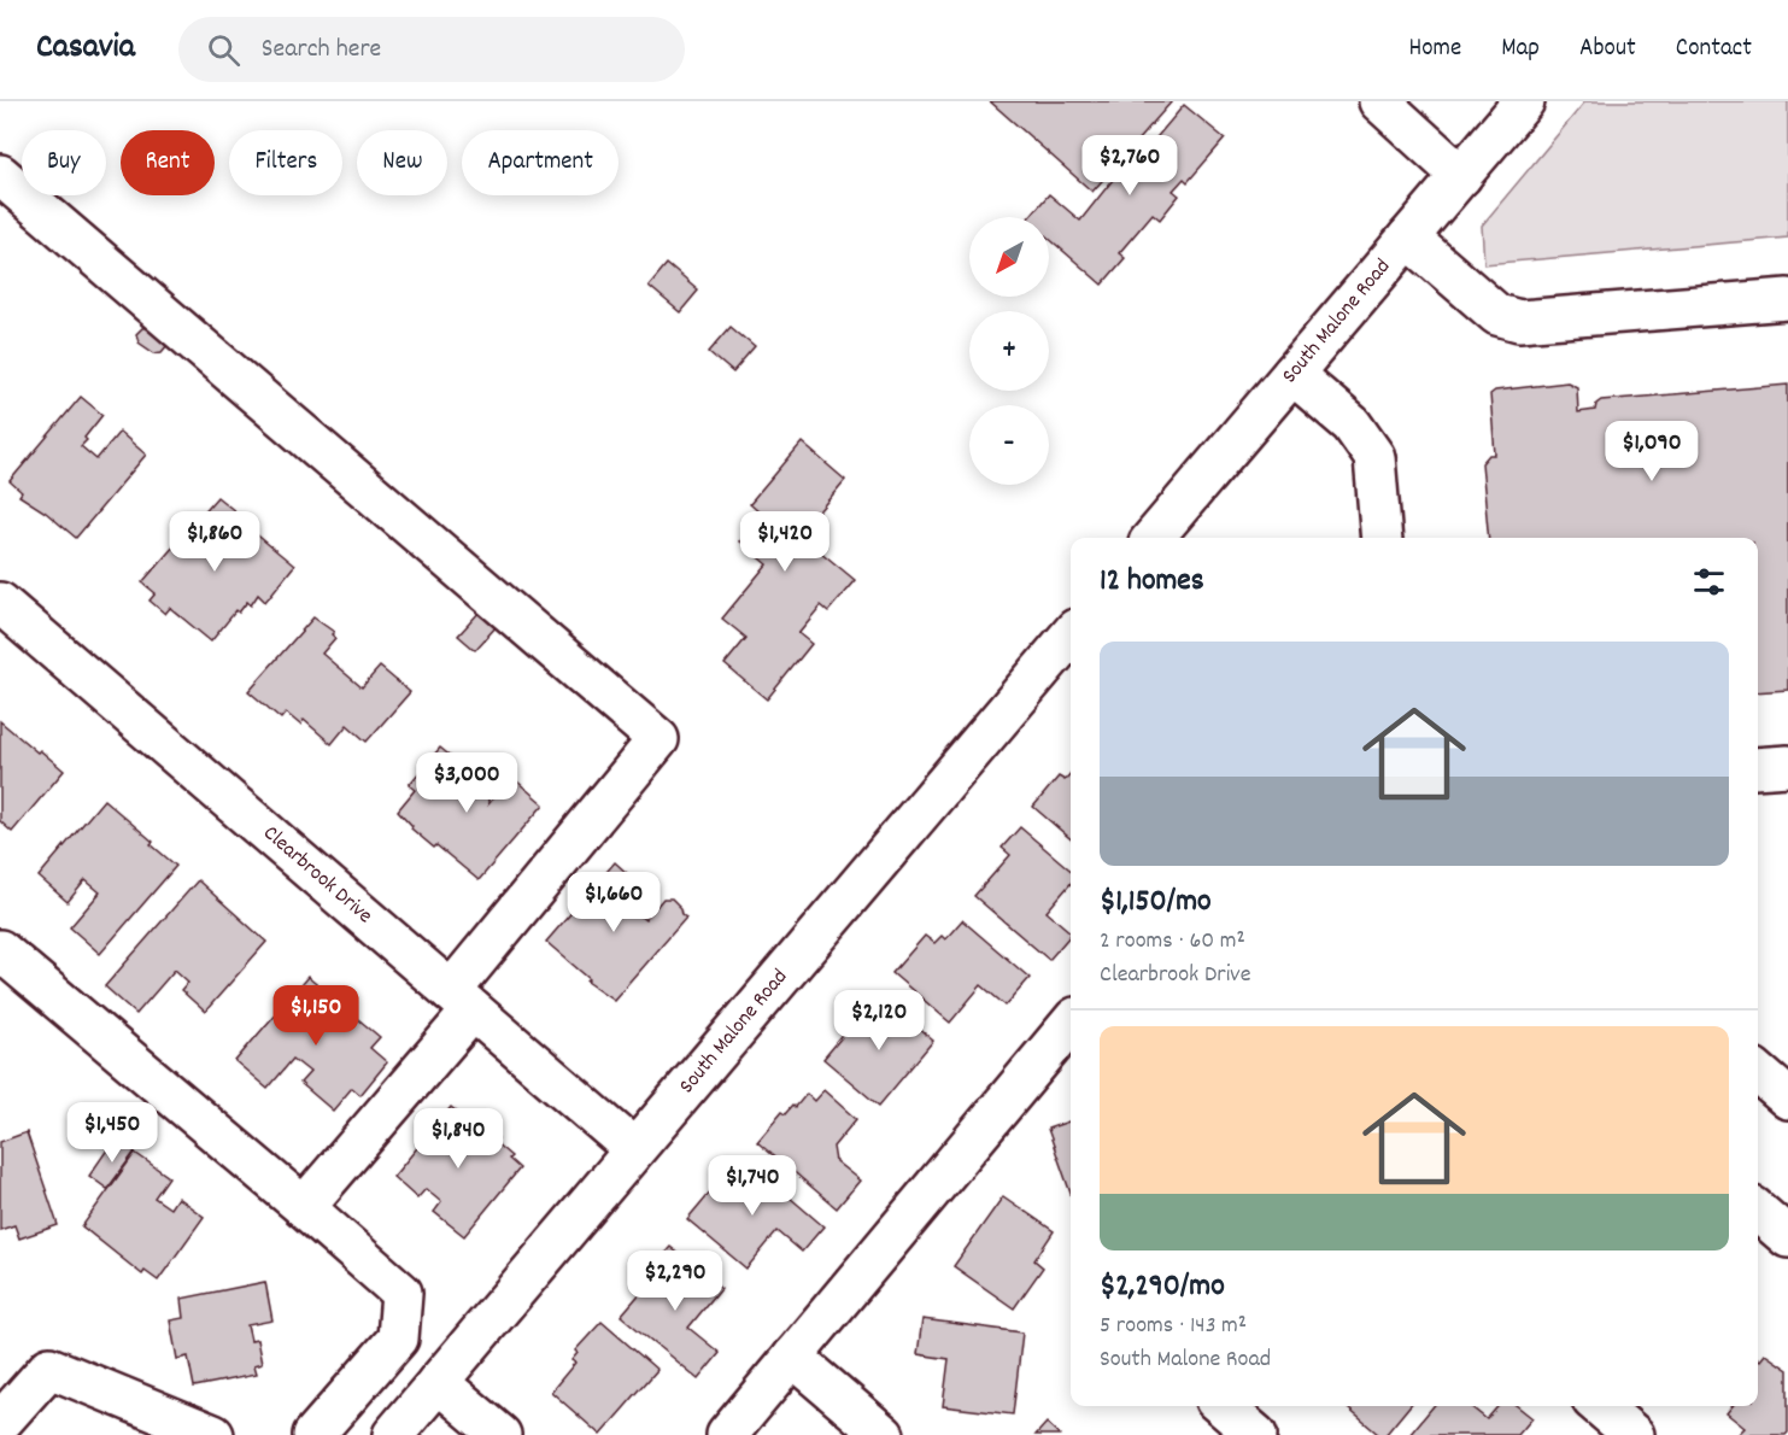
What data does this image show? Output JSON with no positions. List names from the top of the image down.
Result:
{
  "streets": {
    "street": ["South Malone Road", "Clearbrook Drive"]
  },
  "crossings": [
    ["South Malone Road", "Clearbrook Drive"]
  ],
  "north": "bottom left",
  "page": {
    "header": "Casavia",
    "search": "Search here",
    "nav": [
      "Home",
      "Map",
      "About",
      "Contact"
    ],
    "chip": [
      "Buy",
      "Rent",
      "Filters",
      "New",
      "Apartment"
    ],
    "price": [
      "$2,760",
      "$1,090",
      "$1,860",
      "$1,420",
      "$3,000",
      "$1,660",
      "$1,150",
      "$2,120",
      "$1,450",
      "$1,840",
      "$1,740",
      "$2,290"
    ],
    "map_buttons": ["+", "−"],
    "heading": "12 homes",
    "list": [
      {
        "name": "$1,150/mo",
        "note": "2 rooms · 60 m² · Clearbrook Drive"
      },
      {
        "name": "$2,290/mo",
        "note": "5 rooms · 143 m² · South Malone Road"
      }
    ]
  }
}
